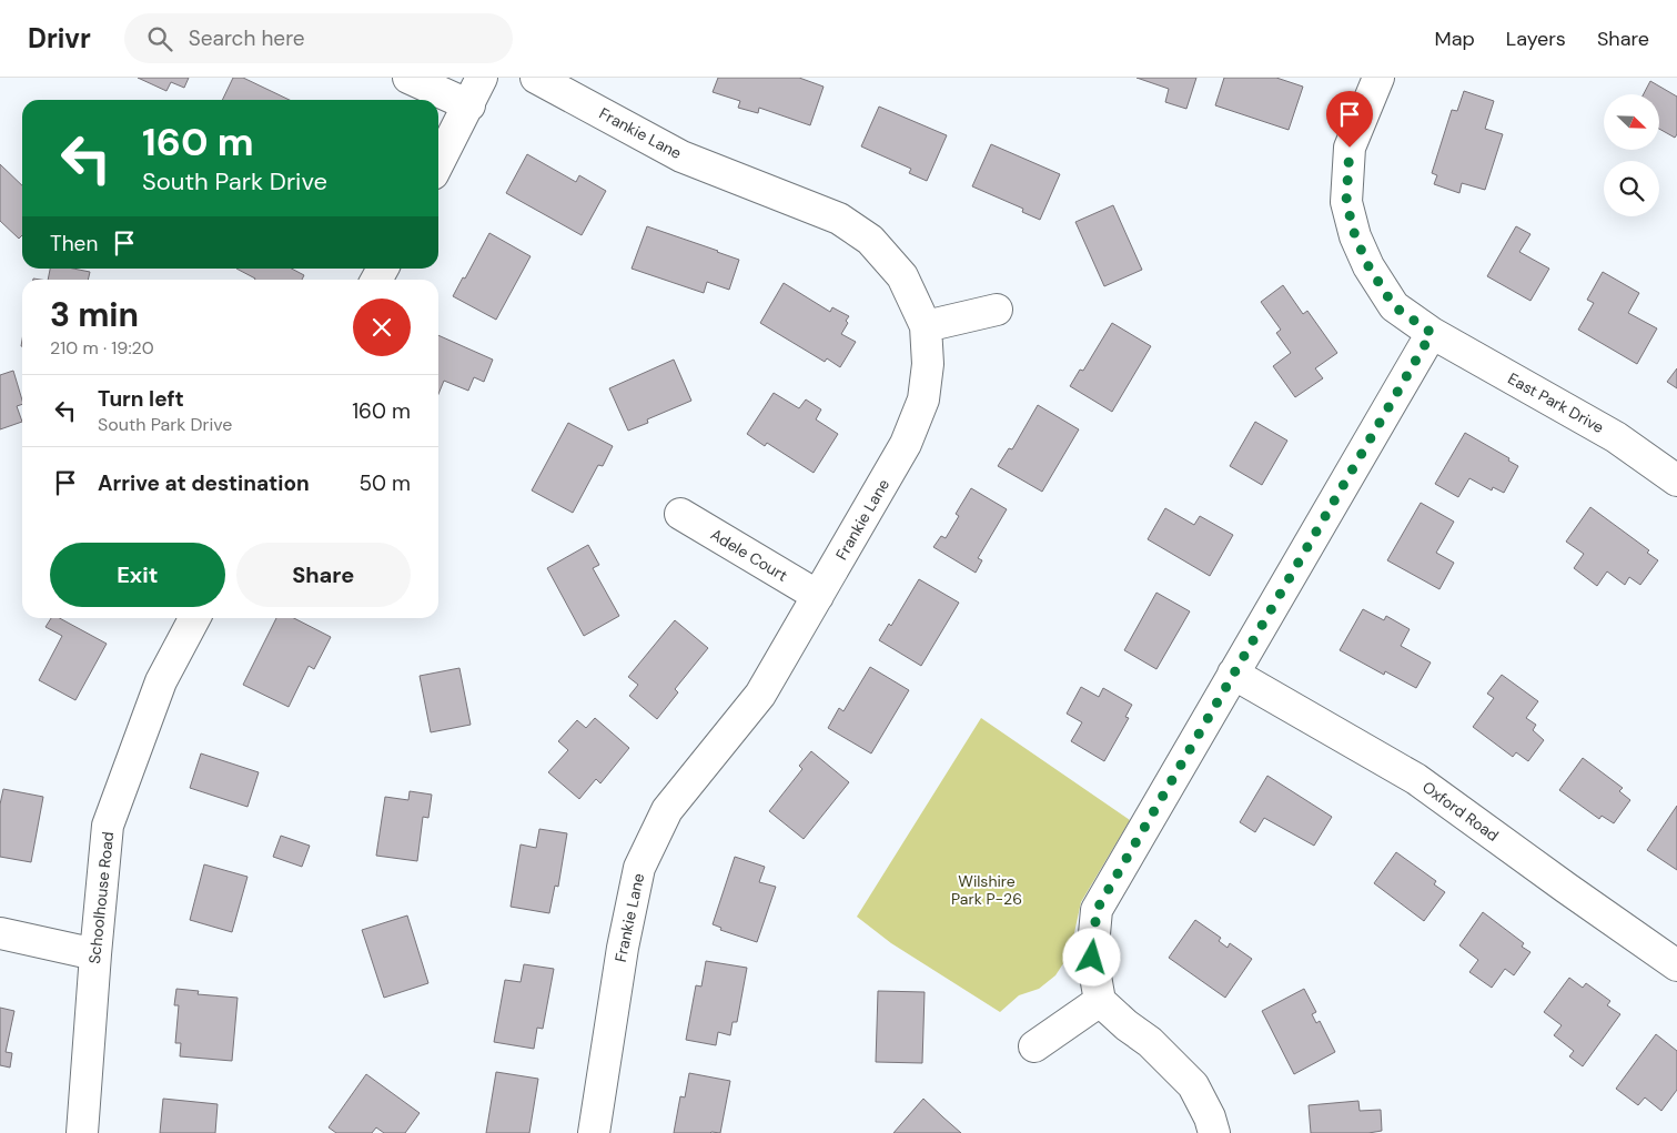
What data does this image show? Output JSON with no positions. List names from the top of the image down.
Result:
{
  "streets": {
    "street": [
      "Frankie Lane",
      "East Park Drive",
      "Adele Court",
      "Oxford Road",
      "Schoolhouse Road"
    ]
  },
  "crossings": [
    ["Frankie Lane", "Adele Court"]
  ],
  "parks": ["Wilshire Park P-26"],
  "north": "bottom right",
  "page": {
    "header": "Drivr",
    "search": "Search here",
    "nav": ["Map", "Layers", "Share"],
    "turn": ["160 m", "South Park Drive"],
    "then": "Then",
    "heading": ["3 min", "210 m · 19:20"],
    "list": [
      {
        "name": "Turn left",
        "note": "South Park Drive",
        "value": "160 m"
      },
      {
        "name": "Arrive at destination",
        "value": "50 m"
      }
    ],
    "buttons": ["Exit", "Share"]
  }
}
